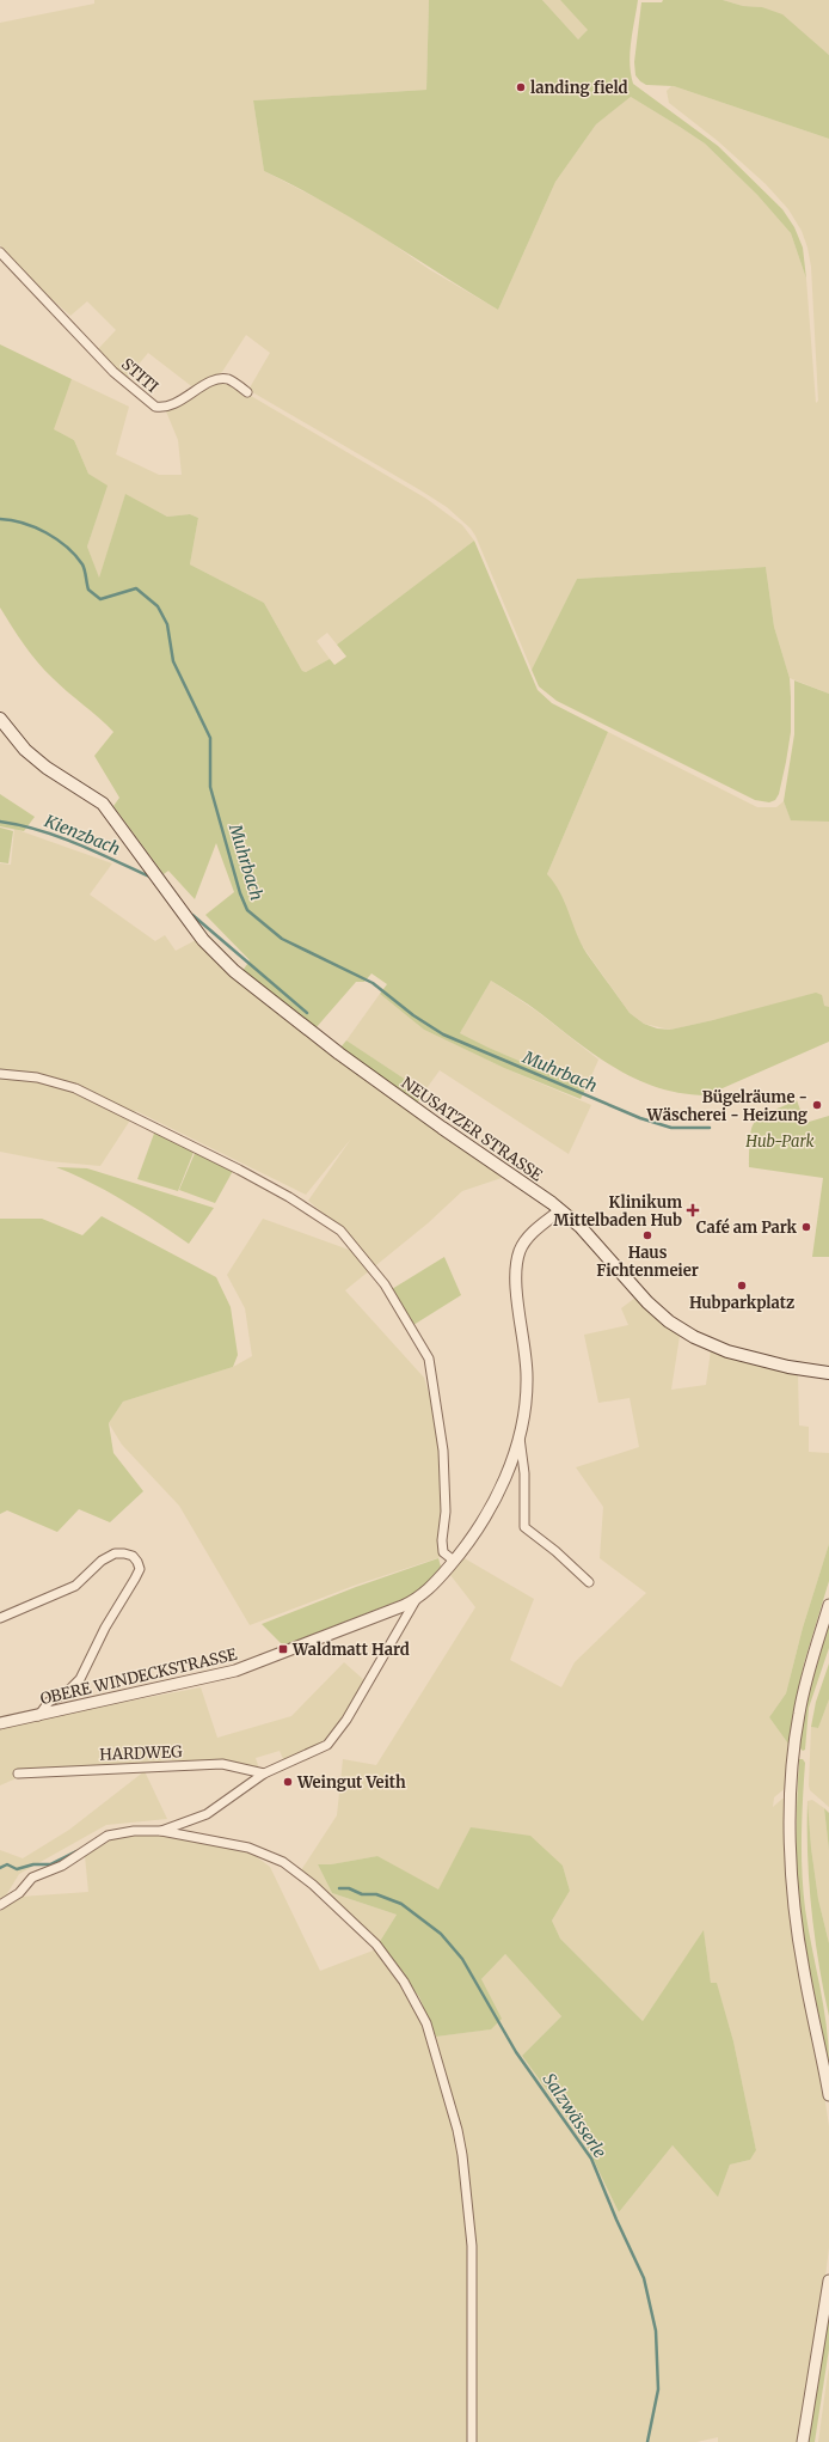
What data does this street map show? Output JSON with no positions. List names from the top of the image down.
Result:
{
  "streets": {
    "main road": ["NEUSATZER STRASSE"],
    "street": ["STITI", "OBERE WINDECKSTRASSE", "HARDWEG"]
  },
  "water": ["Kienzbach", "Muhrbach", "Salzwässerle"],
  "parks": ["Hub-Park"],
  "places": {
    "other": [
      "landing field",
      "Bügelräume - Wäscherei - Heizung",
      "Café am Park",
      "Haus Fichtenmeier",
      "Hubparkplatz",
      "Weingut Veith"
    ],
    "health": ["Klinikum Mittelbaden Hub"],
    "transit": ["Waldmatt Hard"]
  }
}
